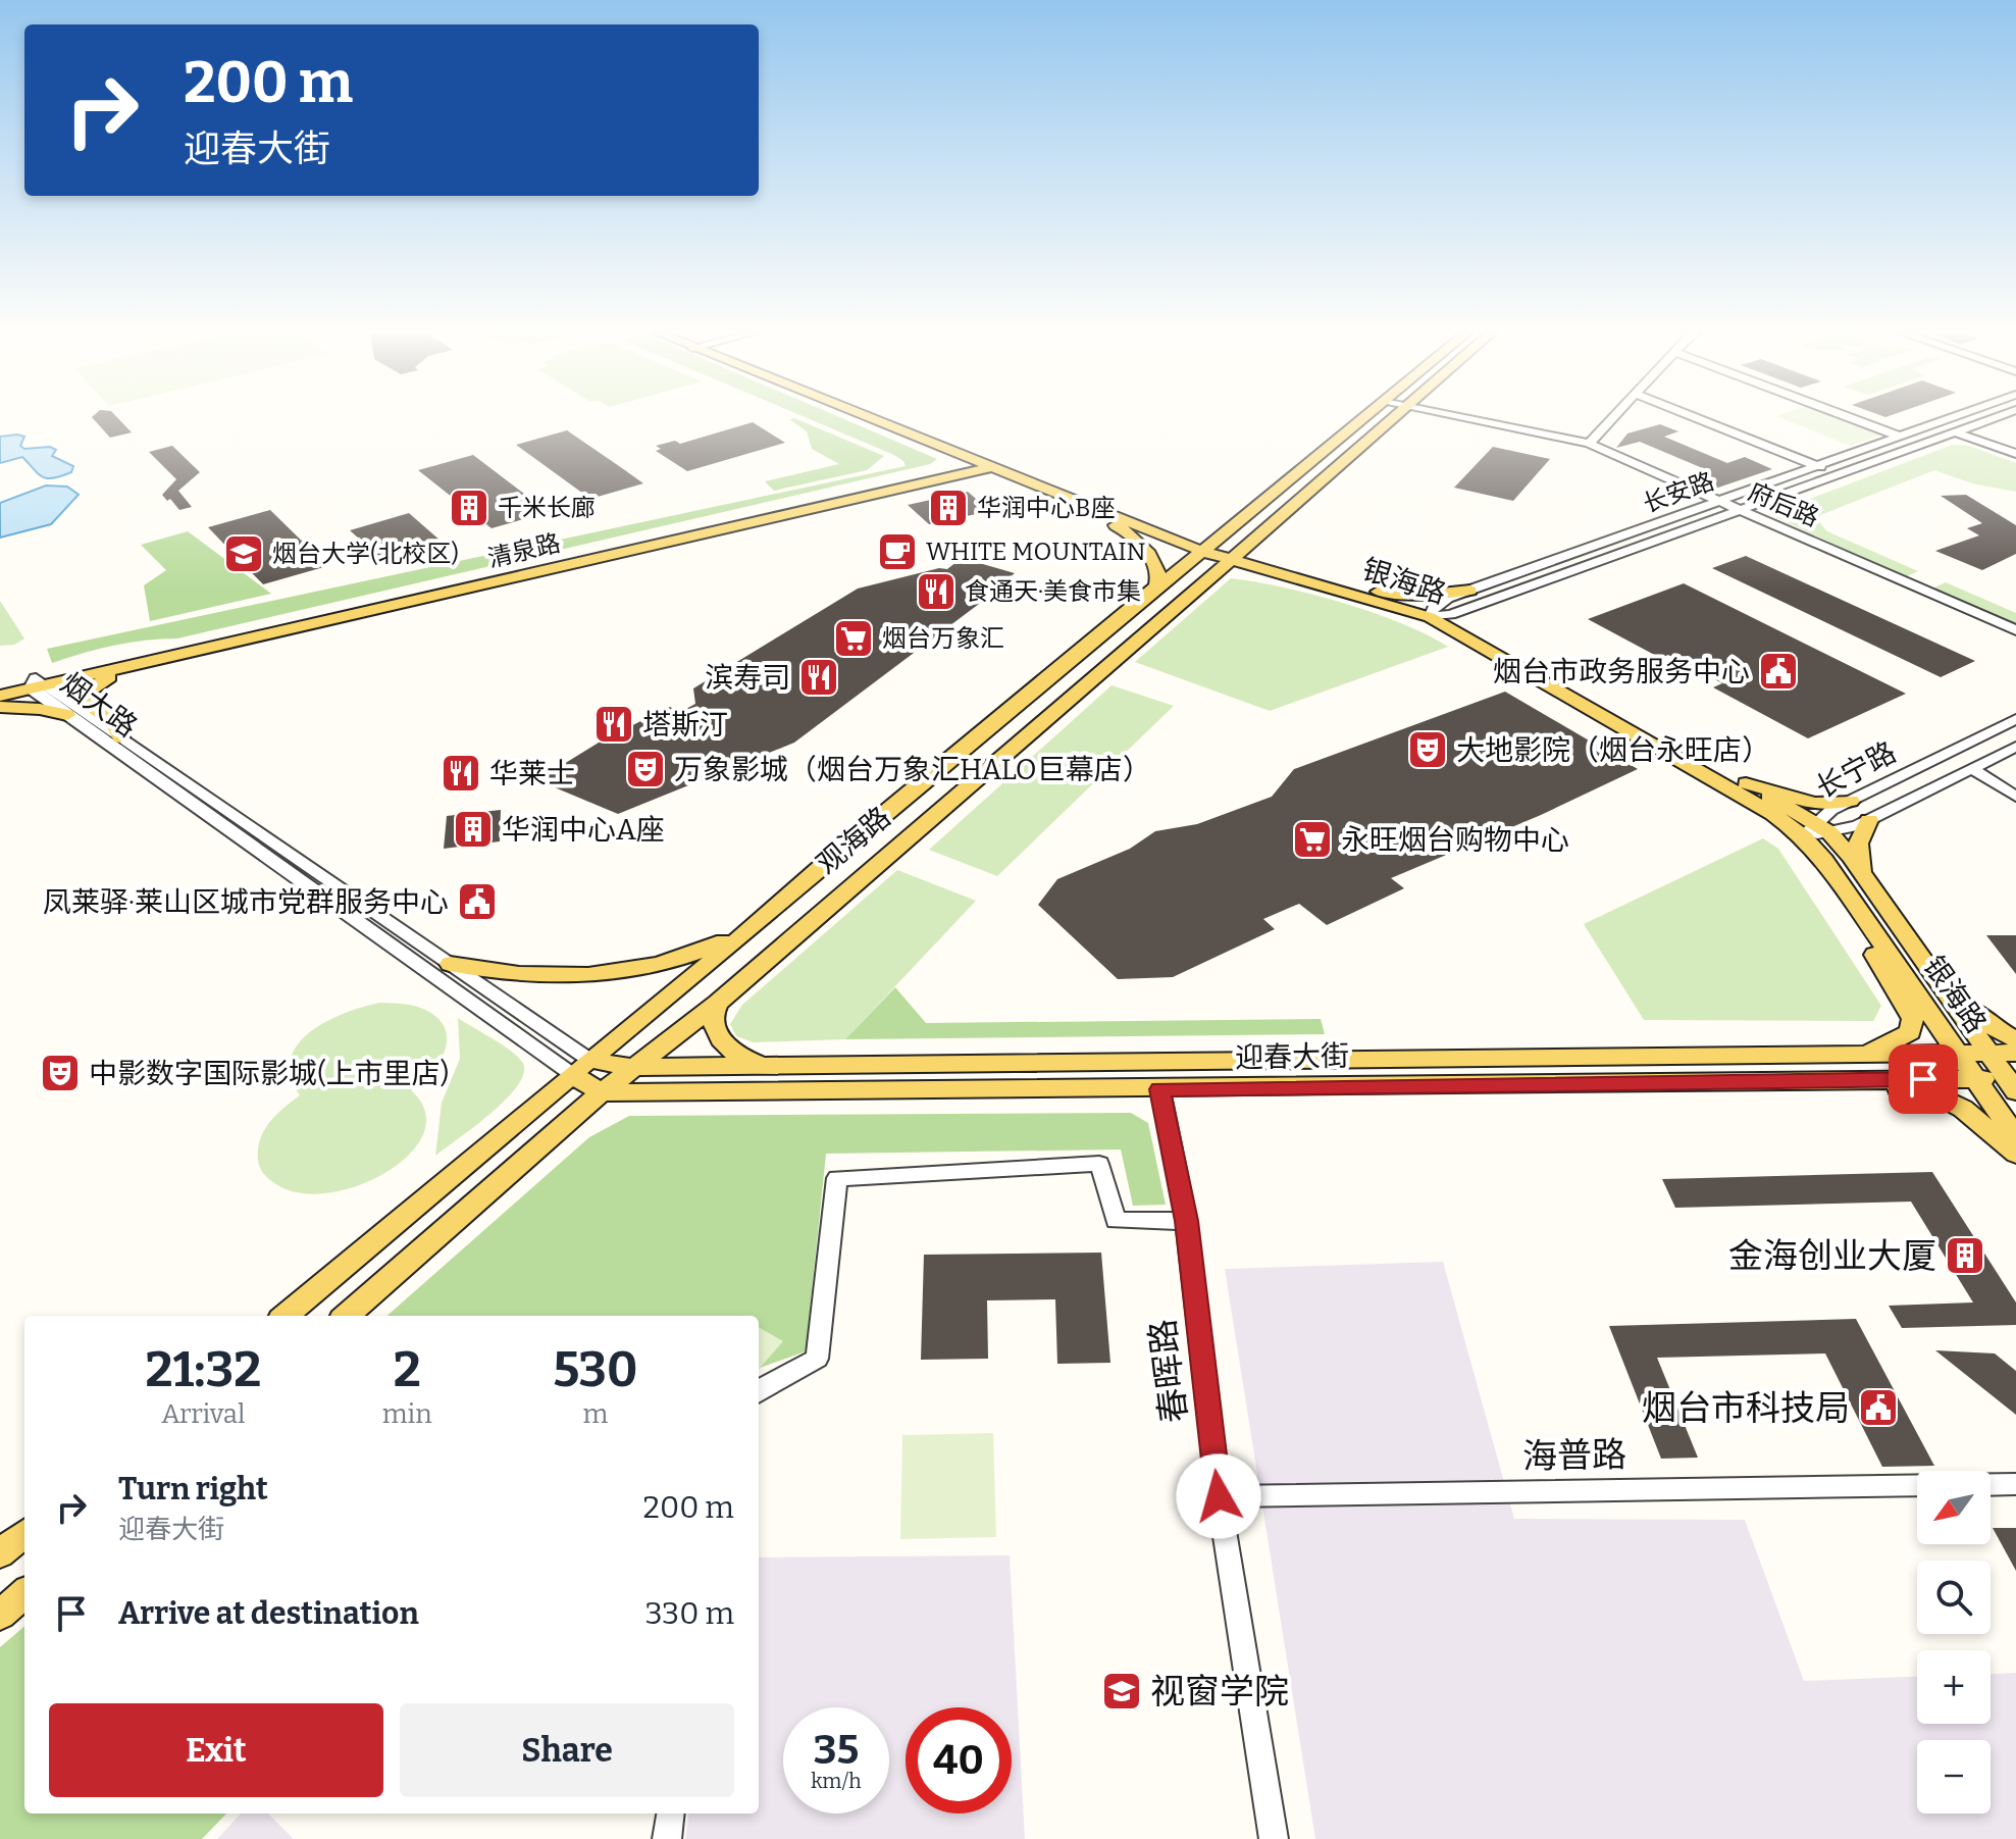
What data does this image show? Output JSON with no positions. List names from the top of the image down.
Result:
{
  "streets": {
    "main road": [
      "清泉路",
      "银海路",
      "观海路",
      "迎春大街"
    ],
    "street": [
      "长安路",
      "府后路",
      "烟大路",
      "长宁路",
      "春晖路",
      "海普路"
    ]
  },
  "crossings": [
    ["长安路", "府后路"],
    ["长安路", "银海路"],
    ["清泉路", "银海路"],
    ["清泉路", "烟大路"],
    ["银海路", "长宁路"],
    ["银海路", "观海路"],
    ["银海路", "迎春大街"],
    ["烟大路", "观海路"],
    ["烟大路", "迎春大街"],
    ["观海路", "迎春大街"],
    ["迎春大街", "春晖路"],
    ["春晖路", "海普路"]
  ],
  "places": {
    "building": [
      "千米长廊",
      "华润中心B座",
      "华润中心A座",
      "金海创业大厦"
    ],
    "cafe": ["WHITE MOUNTAIN"],
    "school or university": ["烟台大学(北校区)", "视窗学院"],
    "restaurant": [
      "食通天·美食市集",
      "滨寿司",
      "塔斯汀",
      "华莱士"
    ],
    "supermarket": ["烟台万象汇", "永旺烟台购物中心"],
    "public building": ["烟台市政务服务中心", "凤莱驿·莱山区城市党群服务中心", "烟台市科技局"],
    "theatre": ["大地影院（烟台永旺店）", "万象影城（烟台万象汇HALO巨幕店）", "中影数字国际影城(上市里店)"]
  },
  "north": "bottom left",
  "page": {
    "turn": ["200 m", "迎春大街"],
    "eta": [
      "21:32",
      "Arrival",
      "2",
      "min",
      "530",
      "m"
    ],
    "list": [
      {
        "name": "Turn right",
        "note": "迎春大街",
        "value": "200 m"
      },
      {
        "name": "Arrive at destination",
        "value": "330 m"
      }
    ],
    "map_buttons": ["+", "−"],
    "buttons": ["Exit", "Share"],
    "speed": "35 km/h",
    "limit": "40"
  }
}
